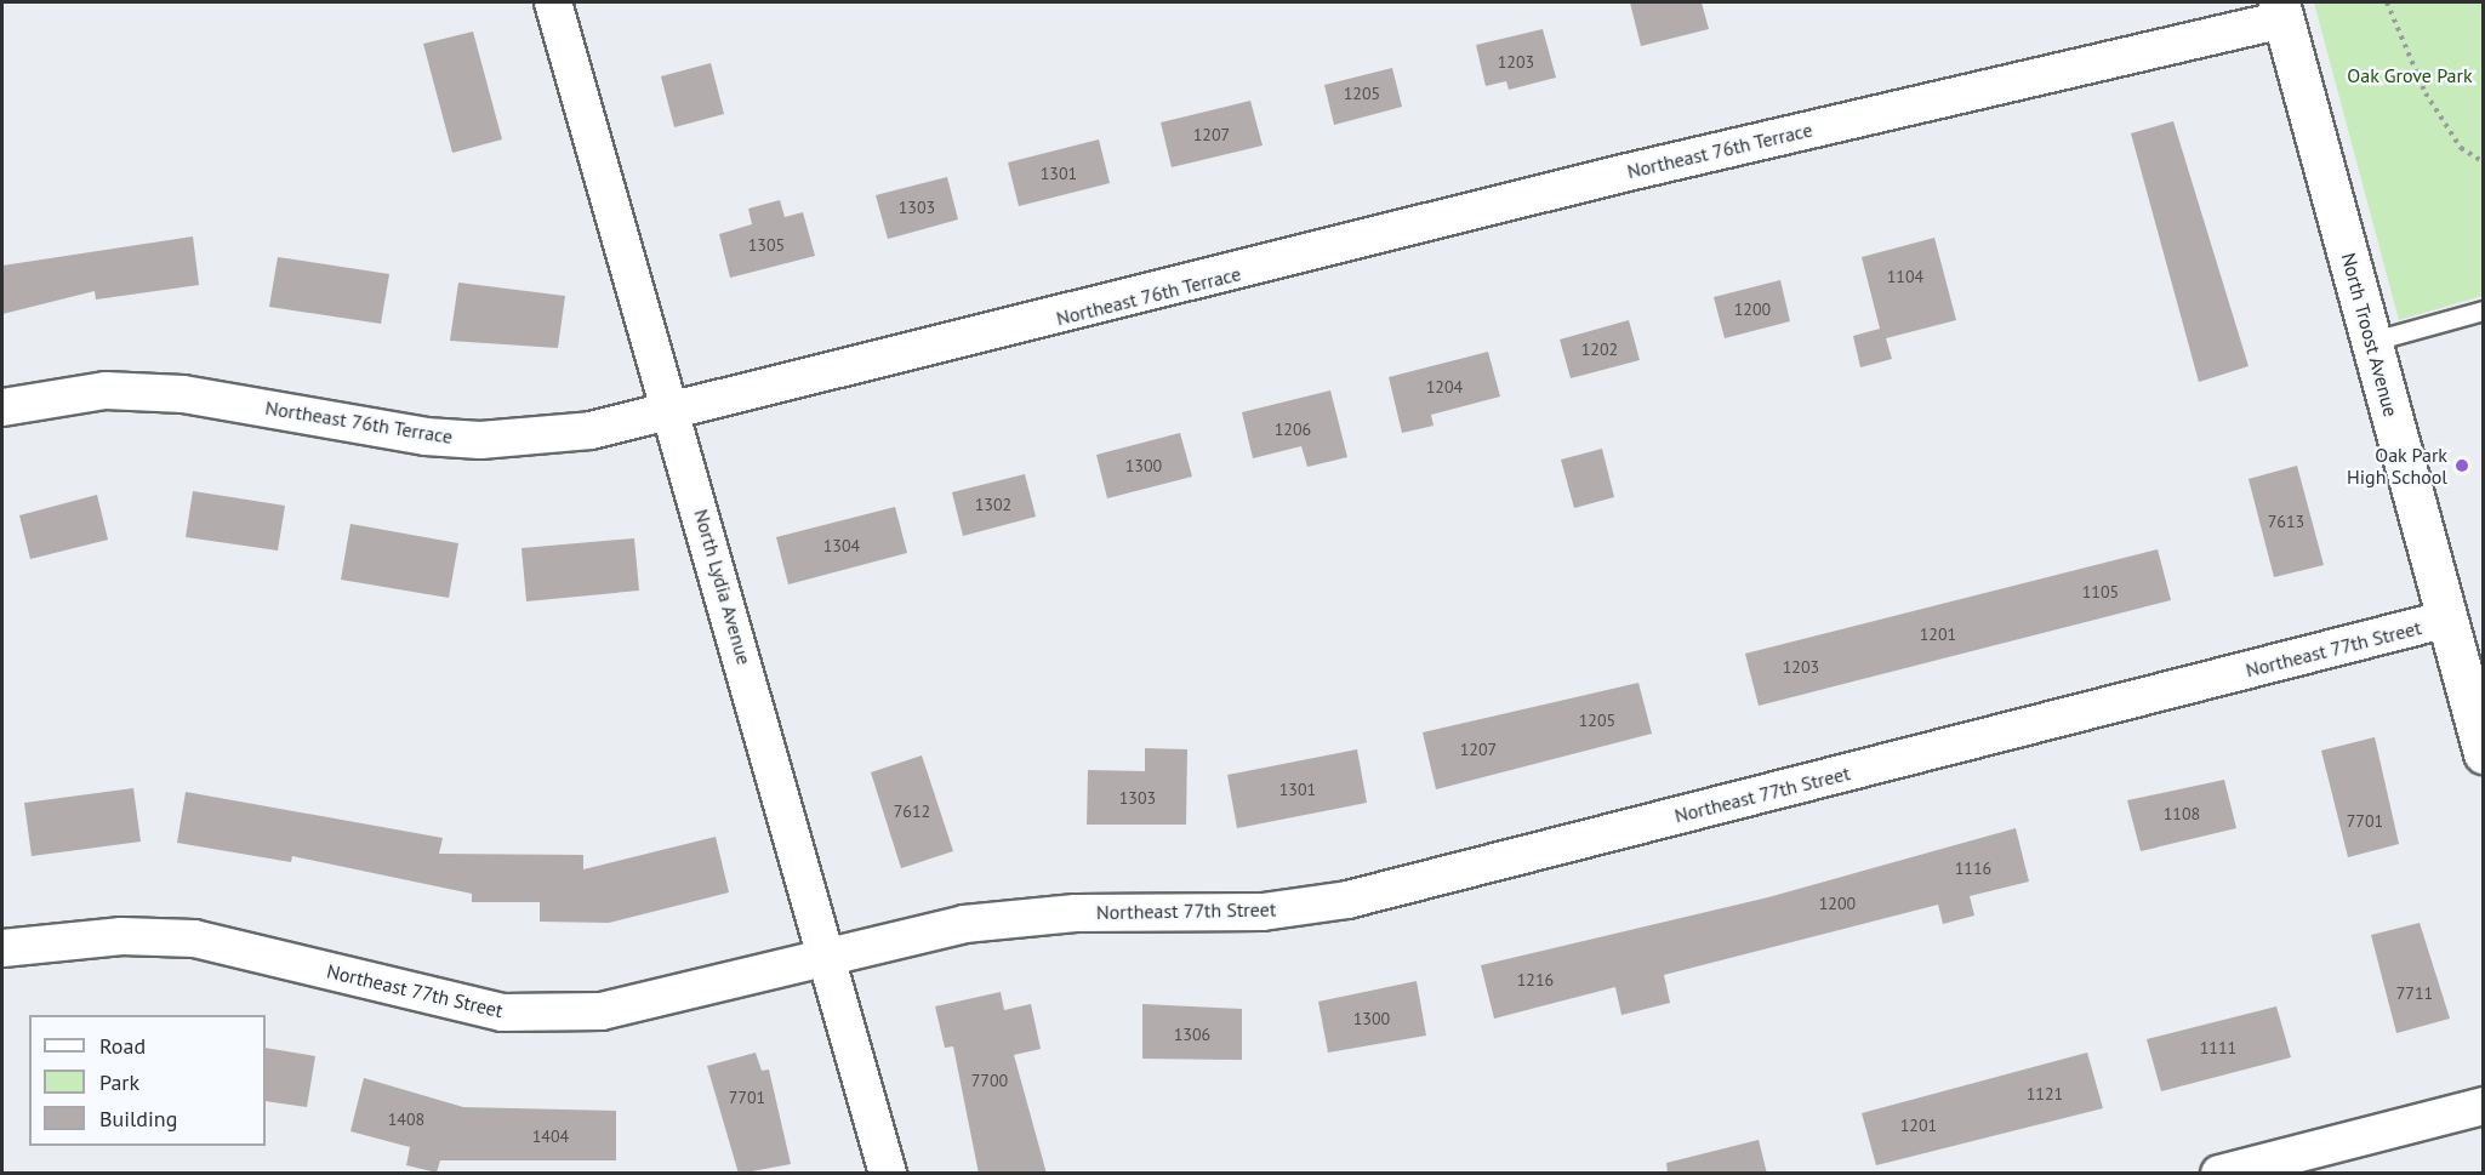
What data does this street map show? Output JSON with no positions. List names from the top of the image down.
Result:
{
  "streets": {
    "street": [
      "Northeast 76th Terrace",
      "North Troost Avenue",
      "North Lydia Avenue",
      "Northeast 77th Street"
    ]
  },
  "crossings": [
    ["Northeast 76th Terrace", "North Troost Avenue"],
    ["Northeast 76th Terrace", "North Lydia Avenue"],
    ["North Troost Avenue", "Northeast 77th Street"],
    ["North Lydia Avenue", "Northeast 77th Street"]
  ],
  "parks": ["Oak Grove Park"],
  "places": ["Oak Park High School"],
  "house_numbers": [
    "1203",
    "1205",
    "1207",
    "1301",
    "1303",
    "1305",
    "1104",
    "1200",
    "1202",
    "1204",
    "1206",
    "1300",
    "1302",
    "7613",
    "1304",
    "1105",
    "1201",
    "1203",
    "1205",
    "1207",
    "1301",
    "1303",
    "7612",
    "1108",
    "7701",
    "1116",
    "1200",
    "1216",
    "7711",
    "1300",
    "1306",
    "1111",
    "7700",
    "1121",
    "7701",
    "1408",
    "1201",
    "1404"
  ],
  "legend": ["Road", "Park", "Building"]
}
